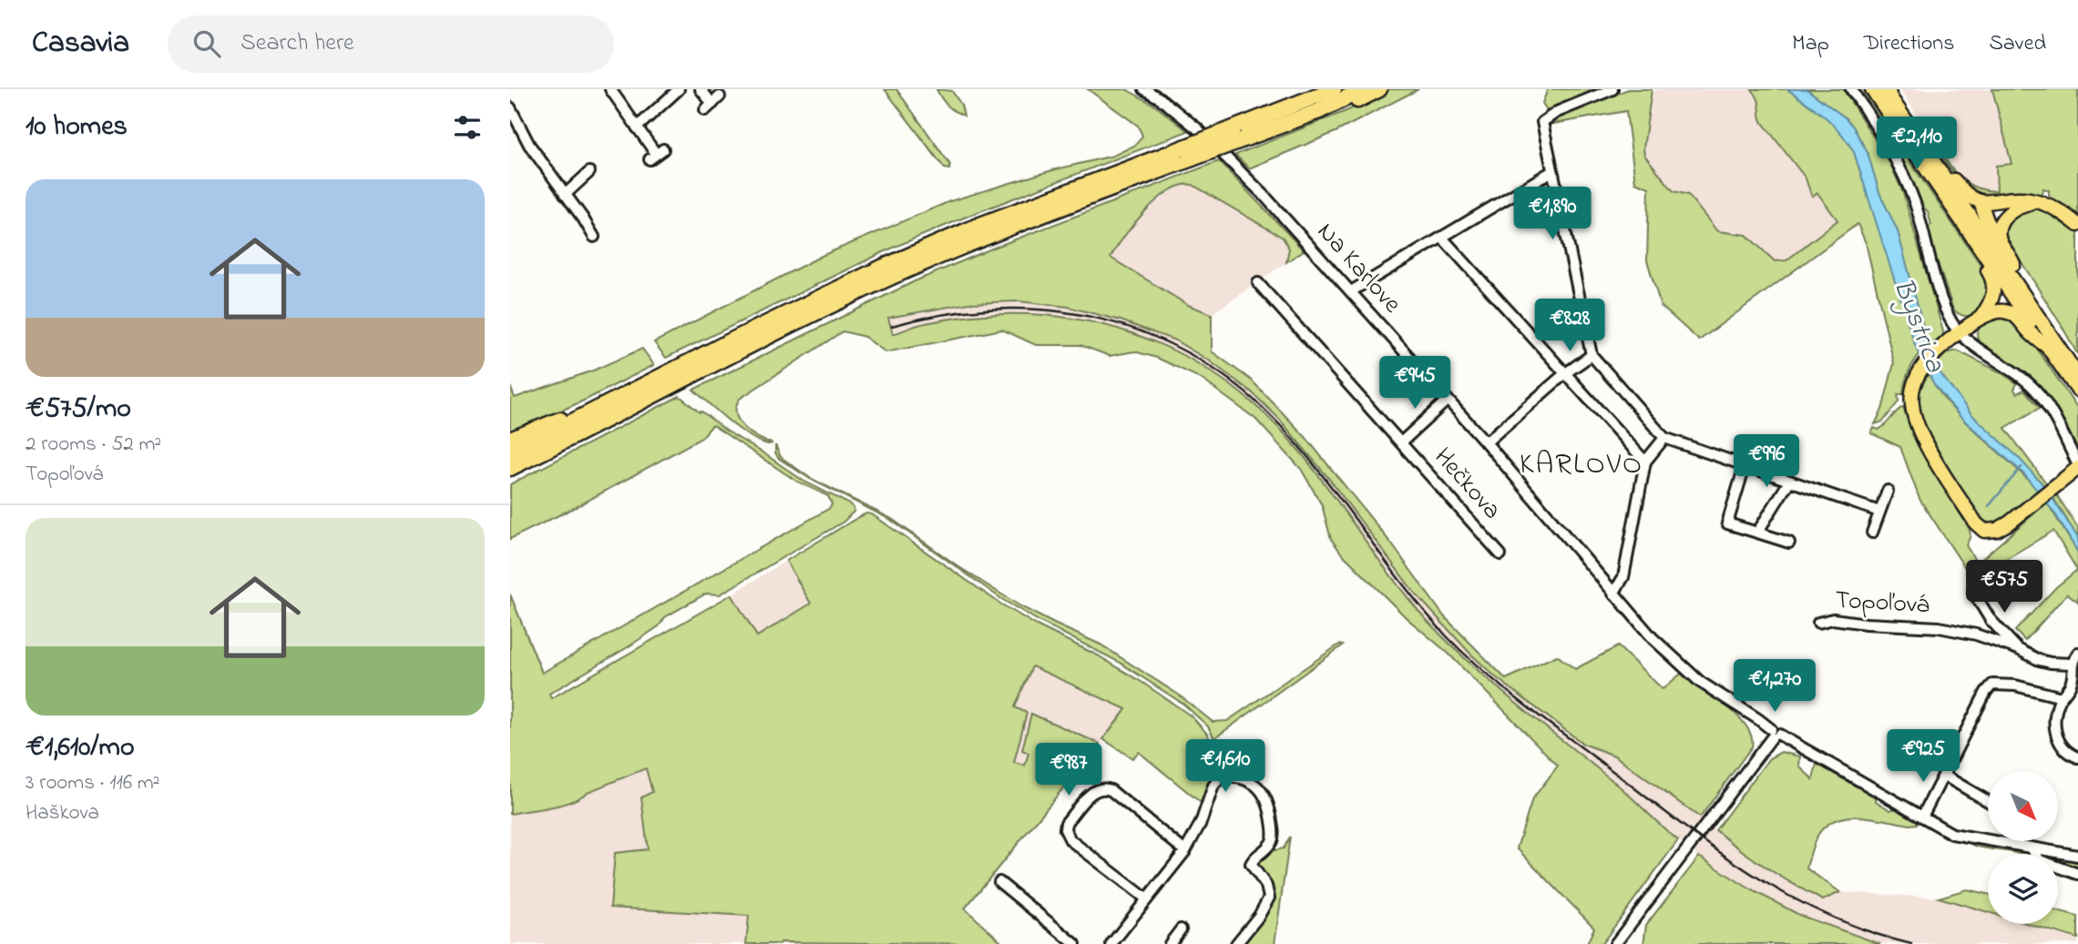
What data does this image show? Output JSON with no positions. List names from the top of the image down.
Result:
{
  "streets": {
    "street": ["Na Karlove", "Hečkova", "Topoľová"]
  },
  "crossings": [
    ["Na Karlove", "Hečkova"]
  ],
  "districts": ["KARLOVO"],
  "water": ["Bystrica"],
  "north": "bottom right",
  "page": {
    "header": "Casavia",
    "search": "Search here",
    "nav": ["Map", "Directions", "Saved"],
    "heading": "10 homes",
    "price": [
      "€2,110",
      "€1,890",
      "€828",
      "€945",
      "€996",
      "€575",
      "€1,270",
      "€925",
      "€1,610",
      "€987"
    ],
    "list": [
      {
        "name": "€575/mo",
        "note": "2 rooms · 52 m² · Topoľová"
      },
      {
        "name": "€1,610/mo",
        "note": "3 rooms · 116 m² · Haškova"
      }
    ]
  }
}
